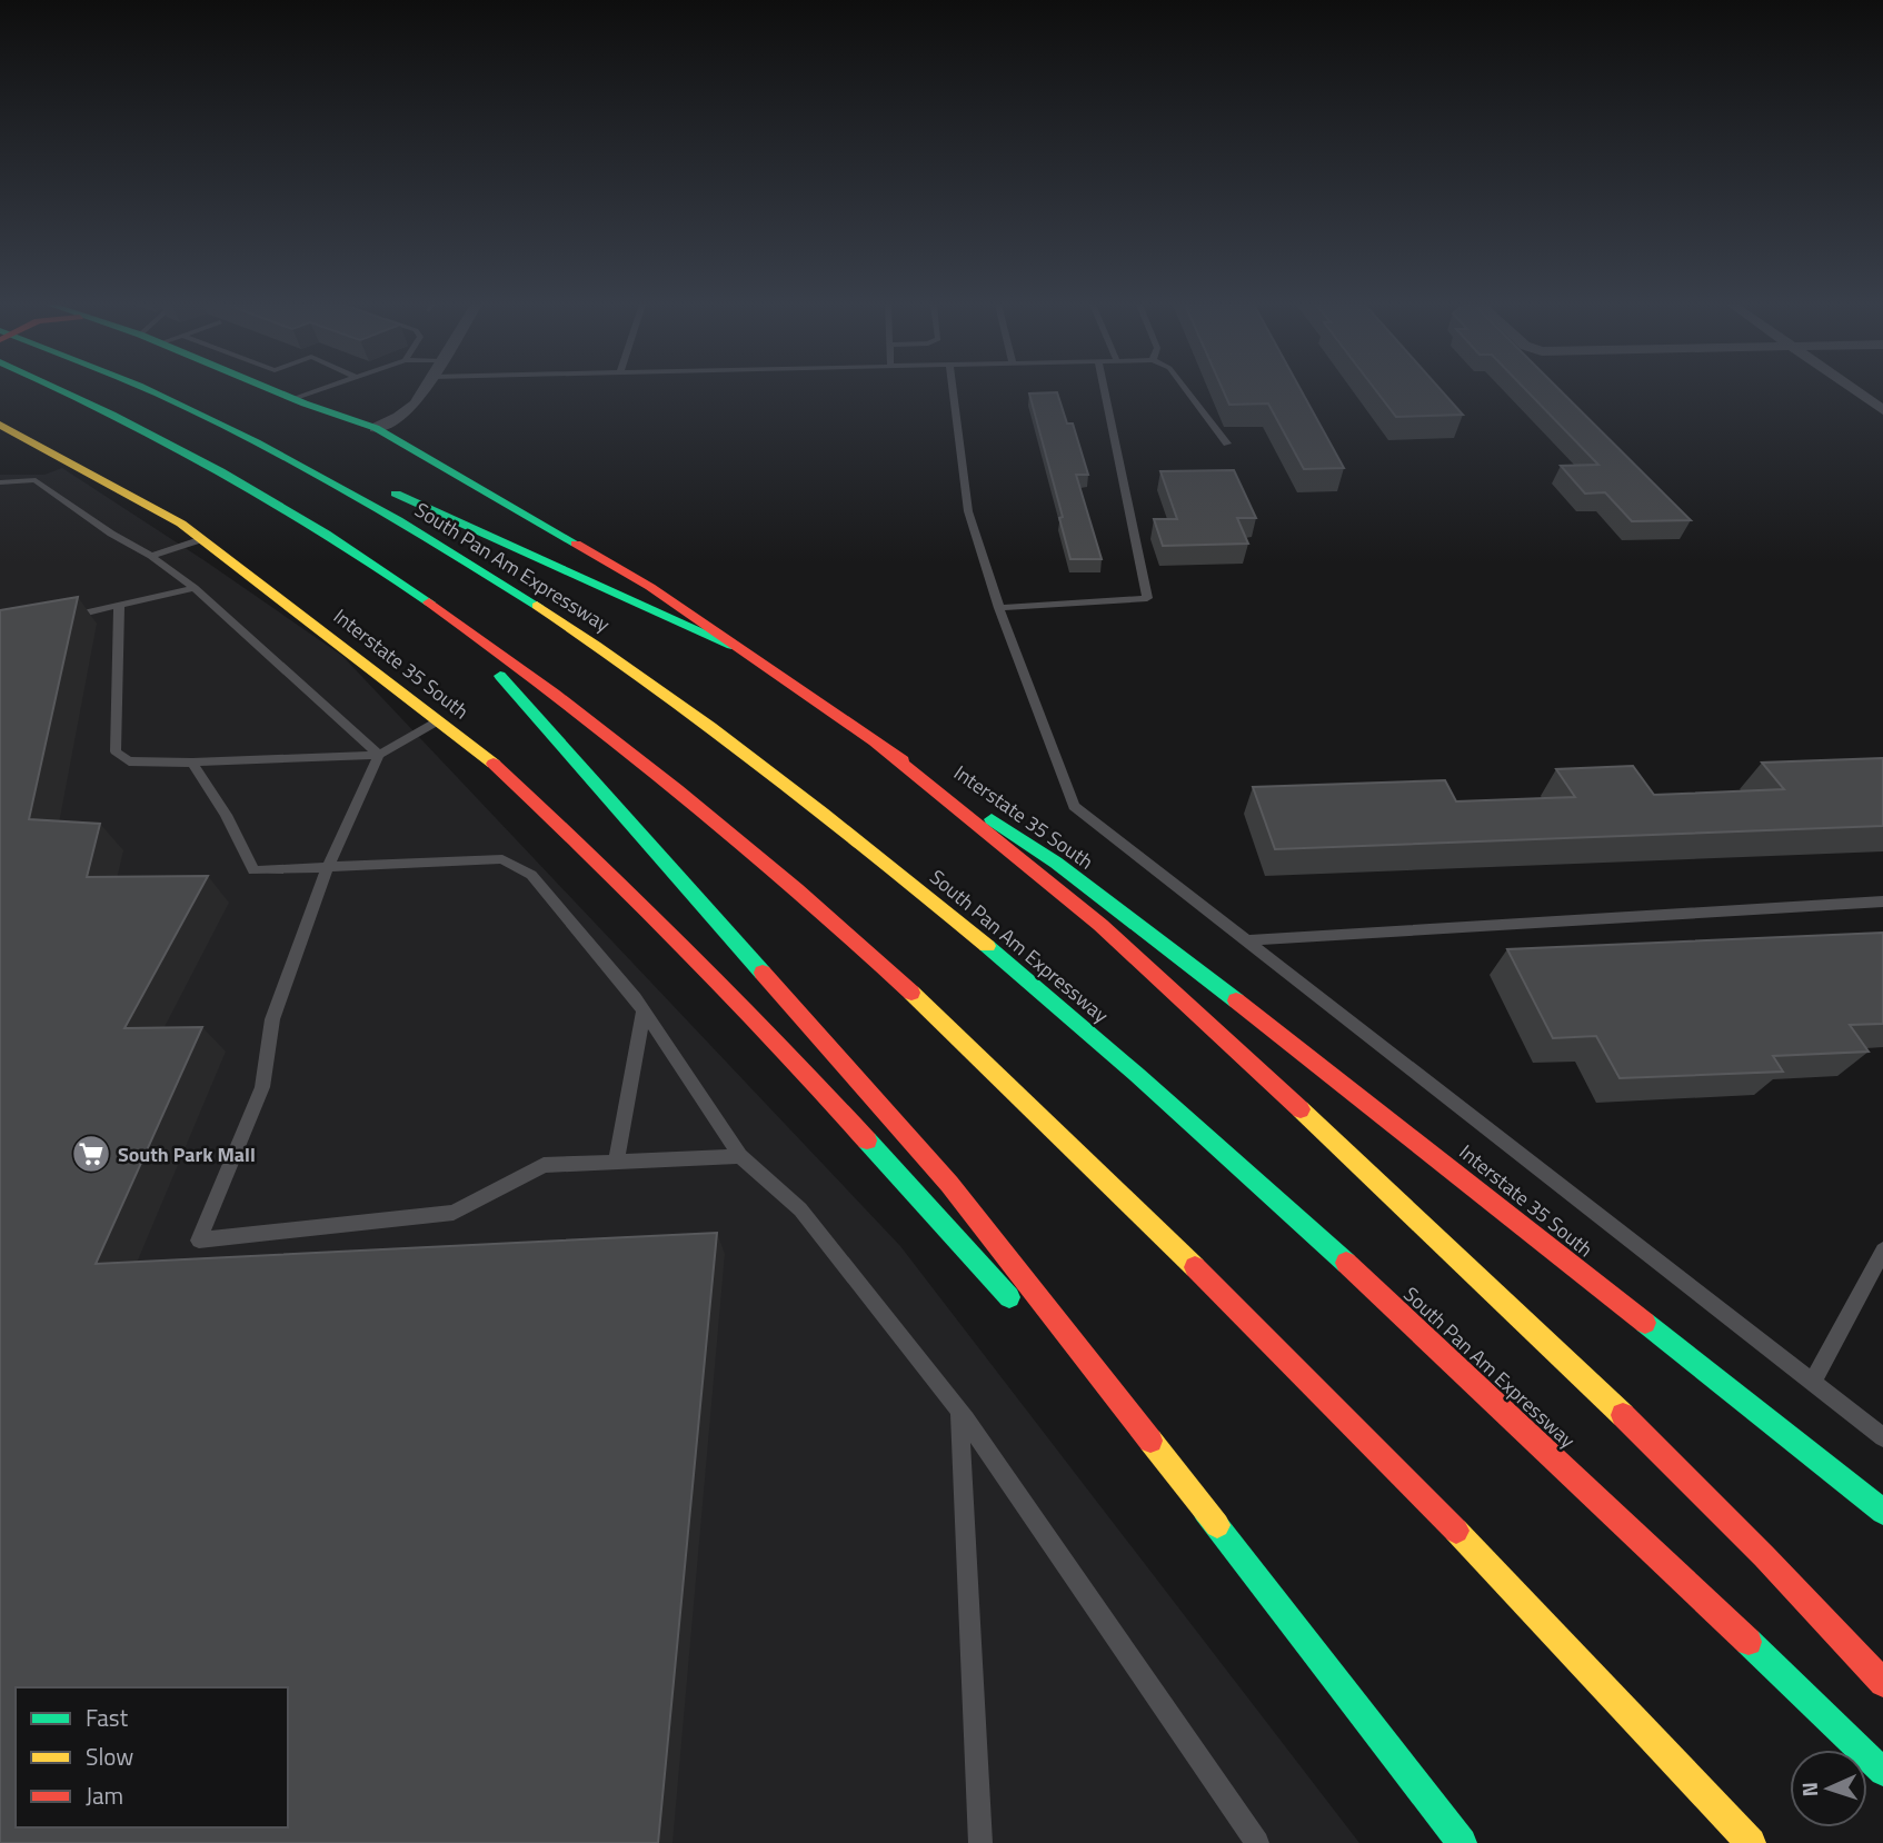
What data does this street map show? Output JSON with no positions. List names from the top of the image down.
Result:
{
  "streets": {
    "main road": ["South Pan Am Expressway", "Interstate 35 South"]
  },
  "places": {
    "supermarket": ["South Park Mall"]
  },
  "legend": ["Fast", "Slow", "Jam"],
  "north": "left"
}
